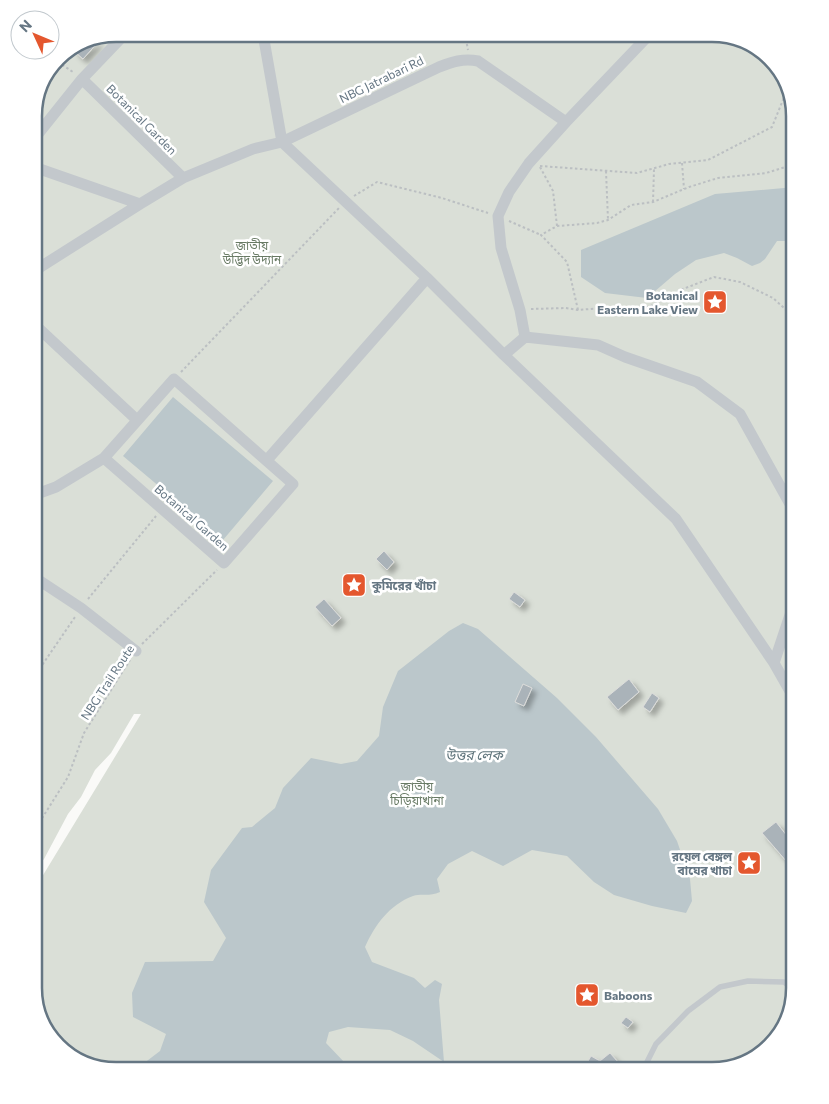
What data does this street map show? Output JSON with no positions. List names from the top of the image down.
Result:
{
  "streets": {
    "street": ["NBG Jatrabari Rd", "Botanical Garden"],
    "path": ["NBG Trail Route"]
  },
  "crossings": [
    ["NBG Jatrabari Rd", "Botanical Garden"],
    ["Botanical Garden", "NBG Trail Route"]
  ],
  "water": ["উত্তর লেক"],
  "parks": ["জাতীয় উদ্ভিদ উদ্যান", "জাতীয় চিড়িয়াখানা"],
  "places": {
    "place": [
      "Botanical Eastern Lake View",
      "কুমিরের খাঁচা",
      "রয়েল বেঙ্গল বাঘের খাচা",
      "Baboons"
    ]
  },
  "north": "top left"
}
